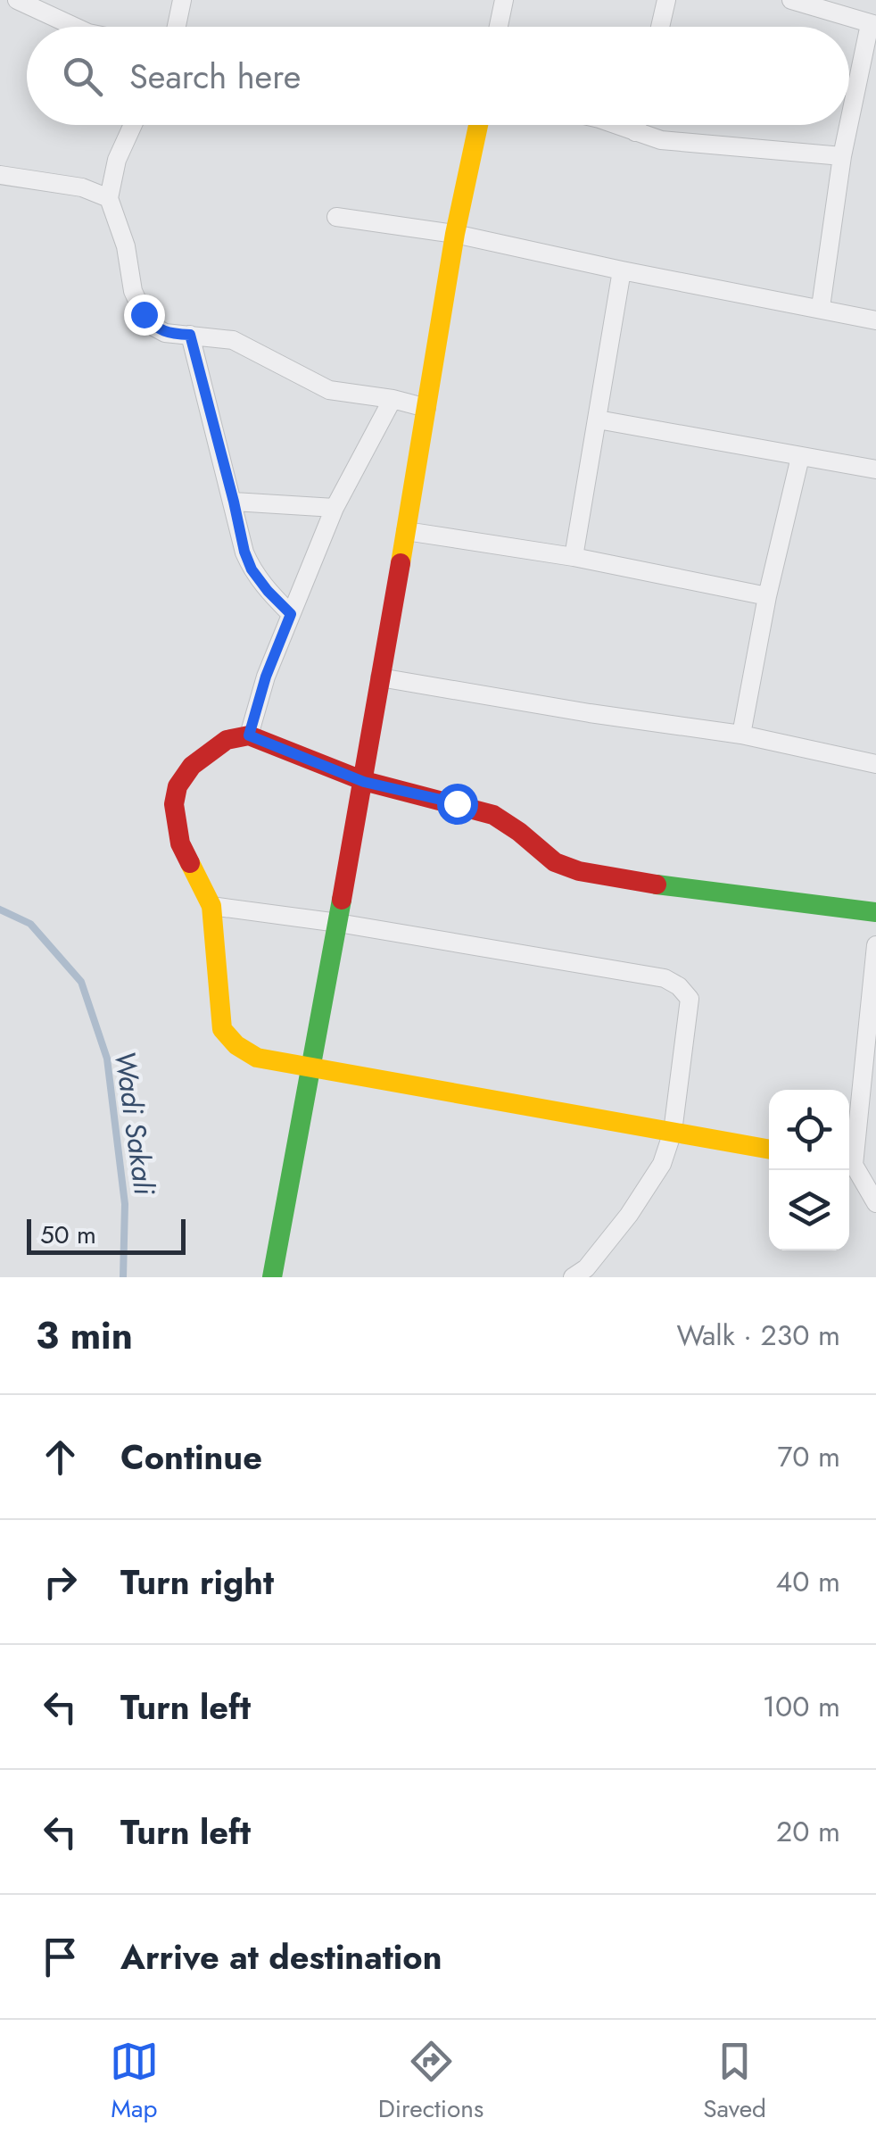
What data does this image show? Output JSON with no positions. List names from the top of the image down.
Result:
{
  "water": ["Wadi Sakali"],
  "scale_bar": "50 m",
  "page": {
    "search": "Search here",
    "scale": "50 m",
    "heading": ["3 min", "Walk · 230 m"],
    "list": [
      ["Continue", "70 m"],
      ["Turn right", "40 m"],
      ["Turn left", "100 m"],
      ["Turn left", "20 m"],
      "Arrive at destination"
    ],
    "nav": ["Map", "Directions", "Saved"]
  }
}
